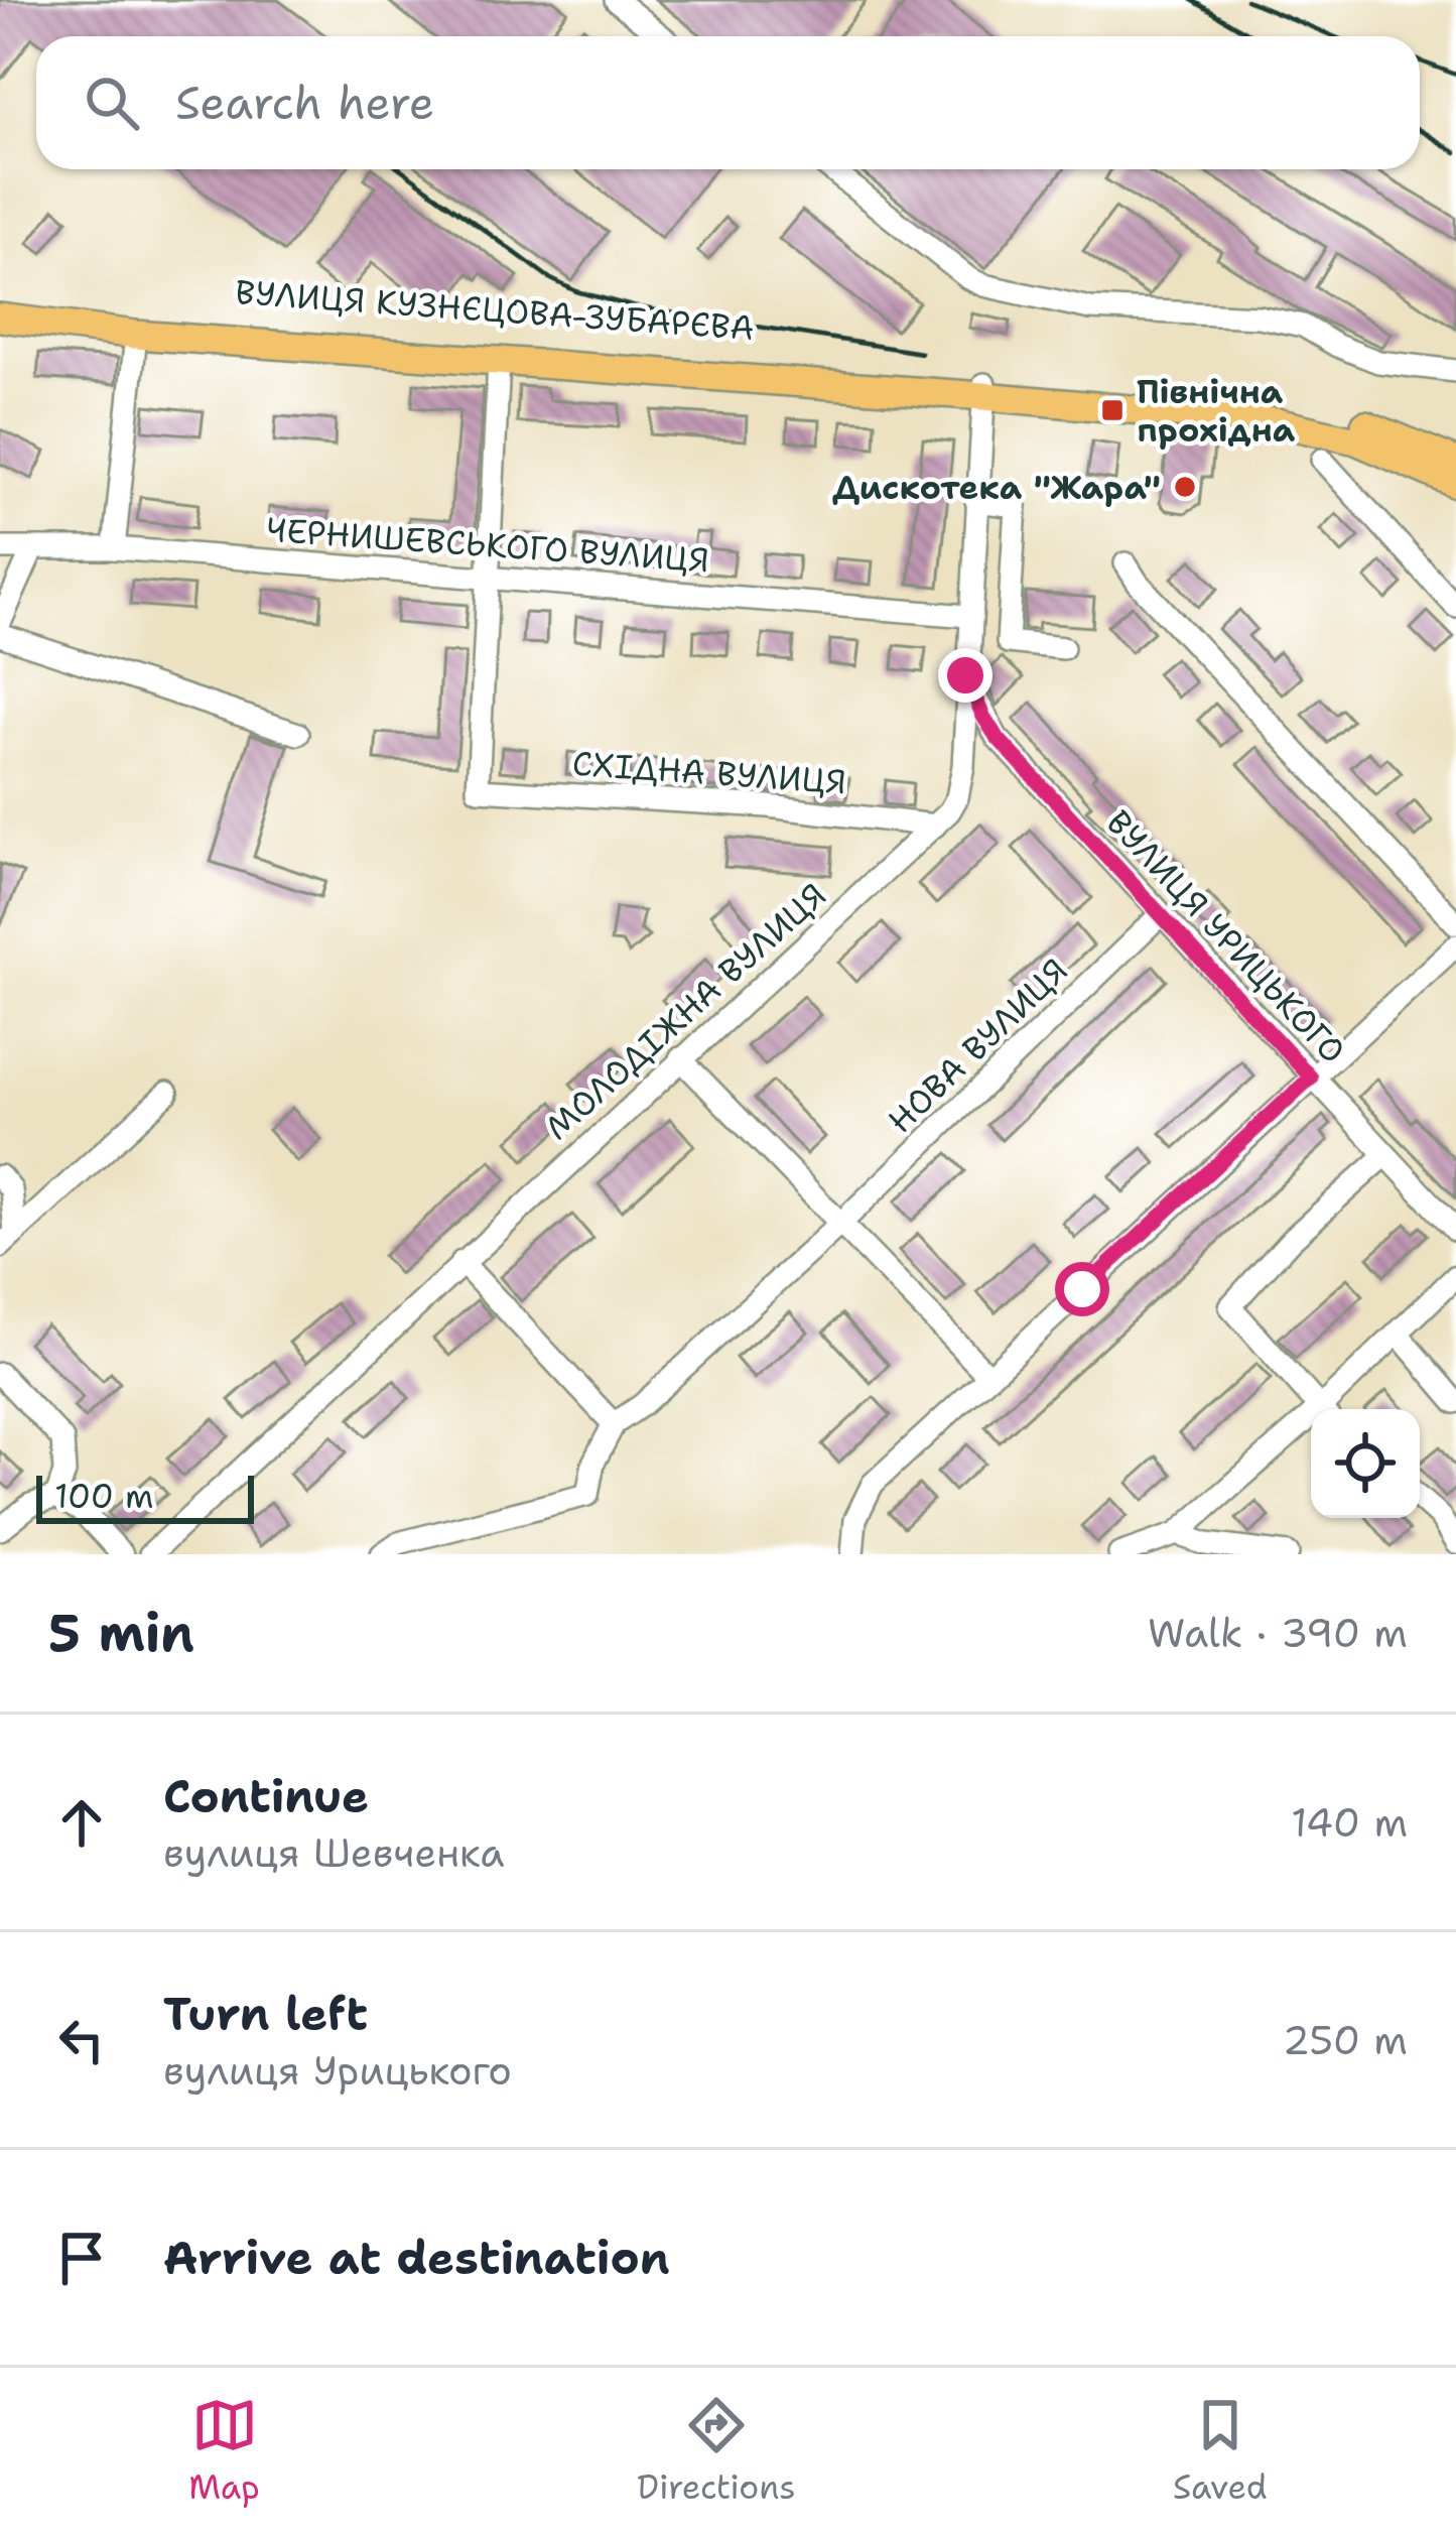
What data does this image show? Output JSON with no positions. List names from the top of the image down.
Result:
{
  "streets": {
    "main road": ["ВУЛИЦЯ КУЗНЄЦОВА-ЗУБАРЄВА"],
    "street": [
      "ЧЕРНИШЕВСЬКОГО ВУЛИЦЯ",
      "СХІДНА ВУЛИЦЯ",
      "ВУЛИЦЯ УРИЦЬКОГО",
      "МОЛОДІЖНА ВУЛИЦЯ",
      "НОВА ВУЛИЦЯ"
    ]
  },
  "crossings": [
    ["ВУЛИЦЯ КУЗНЄЦОВА-ЗУБАРЄВА", "МОЛОДІЖНА ВУЛИЦЯ"],
    ["ЧЕРНИШЕВСЬКОГО ВУЛИЦЯ", "СХІДНА ВУЛИЦЯ"],
    ["ЧЕРНИШЕВСЬКОГО ВУЛИЦЯ", "МОЛОДІЖНА ВУЛИЦЯ"],
    ["СХІДНА ВУЛИЦЯ", "МОЛОДІЖНА ВУЛИЦЯ"],
    ["ВУЛИЦЯ УРИЦЬКОГО", "МОЛОДІЖНА ВУЛИЦЯ"],
    ["ВУЛИЦЯ УРИЦЬКОГО", "НОВА ВУЛИЦЯ"]
  ],
  "places": {
    "transit": ["Північна прохідна"],
    "other": ["Дискотека \"Жара\""]
  },
  "scale_bar": "100 m",
  "page": {
    "search": "Search here",
    "scale": "100 m",
    "heading": ["5 min", "Walk · 390 m"],
    "list": [
      ["Continue", "вулиця Шевченка", "140 m"],
      ["Turn left", "вулиця Урицького", "250 m"],
      "Arrive at destination"
    ],
    "nav": ["Map", "Directions", "Saved"]
  }
}
